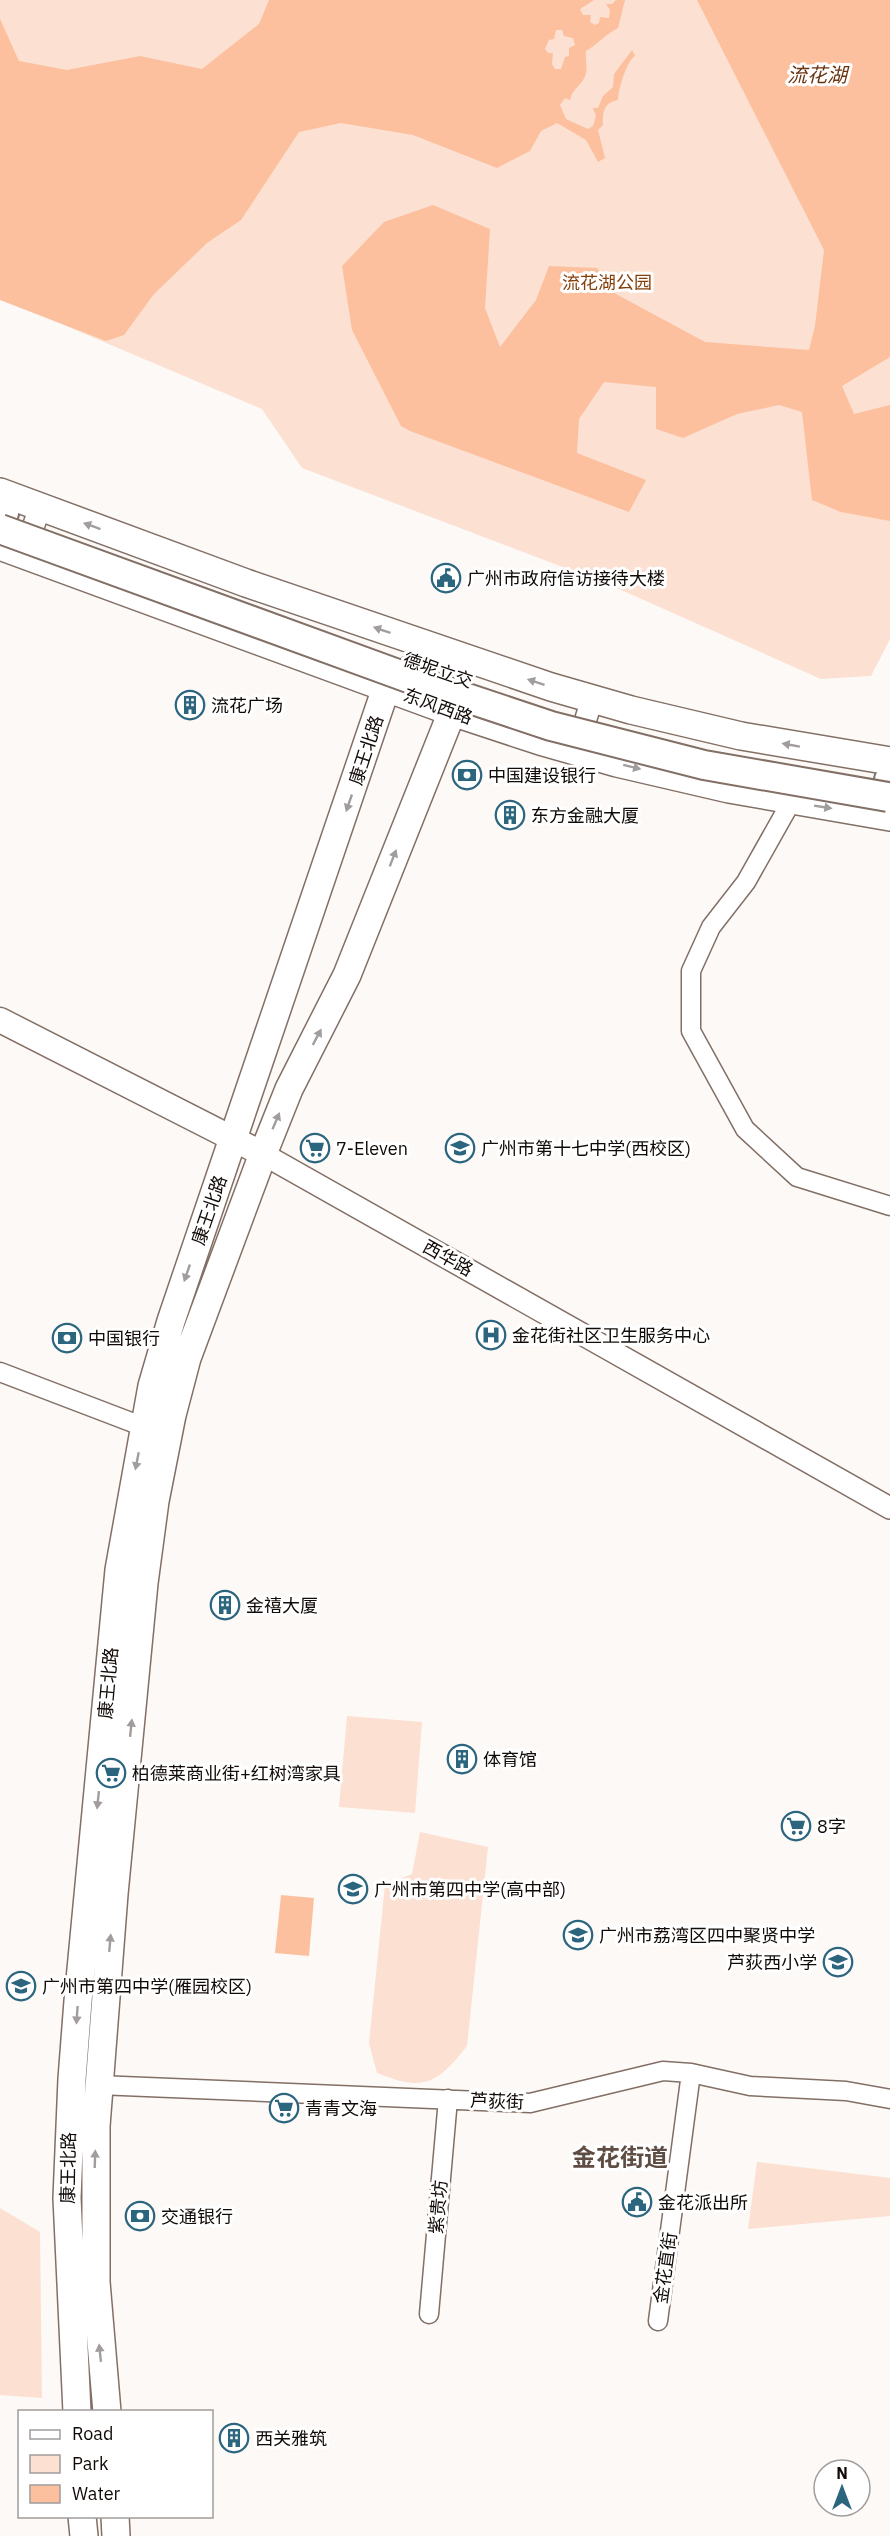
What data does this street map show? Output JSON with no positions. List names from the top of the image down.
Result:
{
  "streets": {
    "highway": ["德坭立交"],
    "main road": ["东风西路", "康王北路", "西华路"],
    "street": ["芦荻街", "紫贵坊", "金花直街"]
  },
  "crossings": [
    ["德坭立交", "东风西路"],
    ["东风西路", "康王北路"],
    ["康王北路", "西华路"],
    ["康王北路", "芦荻街"],
    ["芦荻街", "紫贵坊"],
    ["芦荻街", "金花直街"]
  ],
  "districts": ["金花街道"],
  "water": ["流花湖"],
  "parks": ["流花湖公园"],
  "places": {
    "public building": ["广州市政府信访接待大楼", "金花派出所"],
    "building": [
      "流花广场",
      "东方金融大厦",
      "金禧大厦",
      "体育馆",
      "西关雅筑"
    ],
    "bank": ["中国建设银行", "中国银行", "交通银行"],
    "supermarket": [
      "7-Eleven",
      "柏德莱商业街+红树湾家具",
      "8字",
      "青青文海"
    ],
    "school or university": [
      "广州市第十七中学(西校区)",
      "广州市第四中学(高中部)",
      "广州市荔湾区四中聚贤中学",
      "芦荻西小学",
      "广州市第四中学(雁园校区)"
    ],
    "hospital": ["金花街社区卫生服务中心"]
  },
  "legend": ["Road", "Park", "Water"],
  "north": "top"
}
